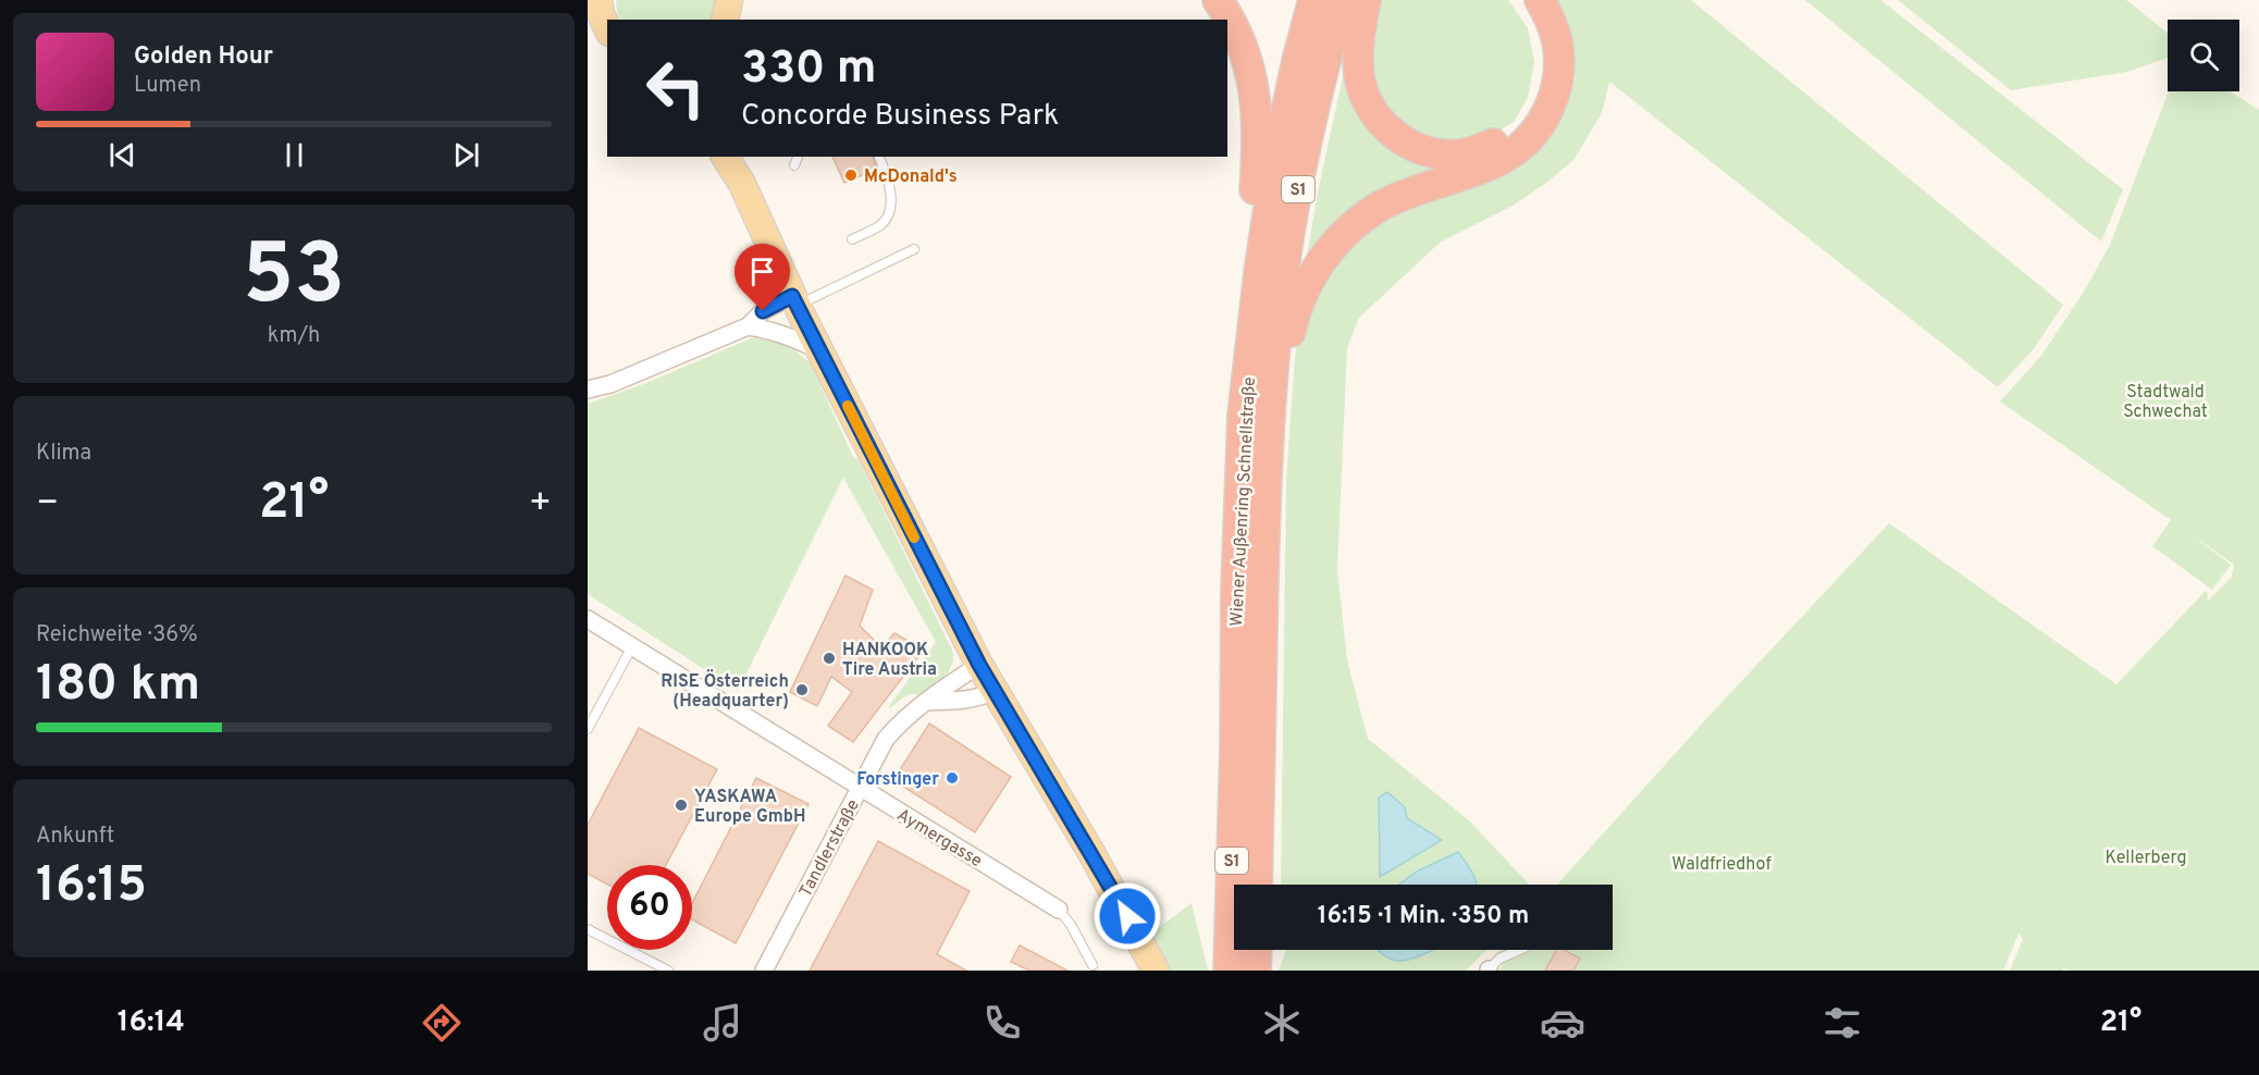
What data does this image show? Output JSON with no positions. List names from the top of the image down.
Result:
{
  "streets": {
    "highway": ["S1", "Wiener Außenring Schnellstraße"],
    "street": ["Aymergasse", "Tandlerstraße"]
  },
  "crossings": [
    ["Aymergasse", "Tandlerstraße"]
  ],
  "parks": ["Stadtwald Schwechat", "Kellerberg", "Waldfriedhof"],
  "places": [
    "McDonald's",
    "HANKOOK Tire Austria",
    "RISE Österreich (Headquarter)",
    "Forstinger",
    "YASKAWA Europe GmbH"
  ],
  "page": {
    "turn": ["330 m", "Concorde Business Park"],
    "song": ["Golden Hour", "Lumen"],
    "tile": [
      ["53", "km/h"],
      "Klima",
      ["Reichweite · 36%", "180 km"],
      ["Ankunft", "16:15"]
    ],
    "heat": ["−", "21°", "+"],
    "limit": "60",
    "trip": "16:15 · 1 Min. · 350 m",
    "tabs": ["16:14", "21°"]
  }
}
